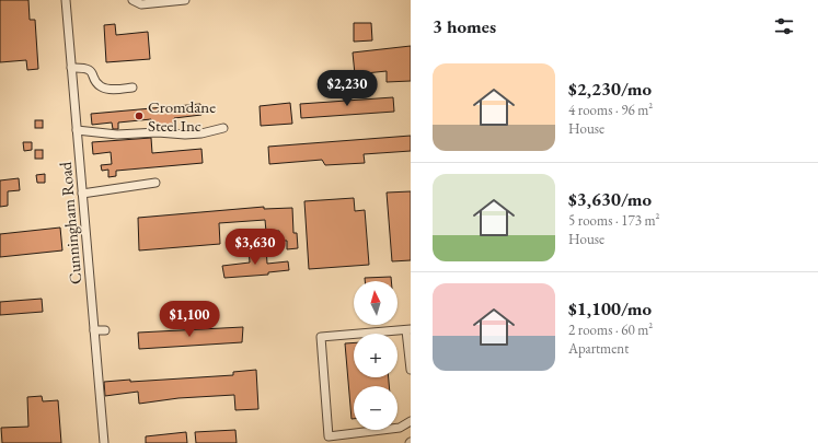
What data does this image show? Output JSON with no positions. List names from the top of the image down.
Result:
{
  "streets": {
    "street": ["Cunningham Road"]
  },
  "places": ["Cromdane Steel Inc"],
  "north": "top",
  "page": {
    "heading": "3 homes",
    "list": [
      {
        "name": "$2,230/mo",
        "note": "4 rooms · 96 m² · House"
      },
      {
        "name": "$3,630/mo",
        "note": "5 rooms · 173 m² · House"
      },
      {
        "name": "$1,100/mo",
        "note": "2 rooms · 60 m² · Apartment"
      }
    ],
    "price": ["$2,230", "$3,630", "$1,100"],
    "map_buttons": ["+", "−"]
  }
}
